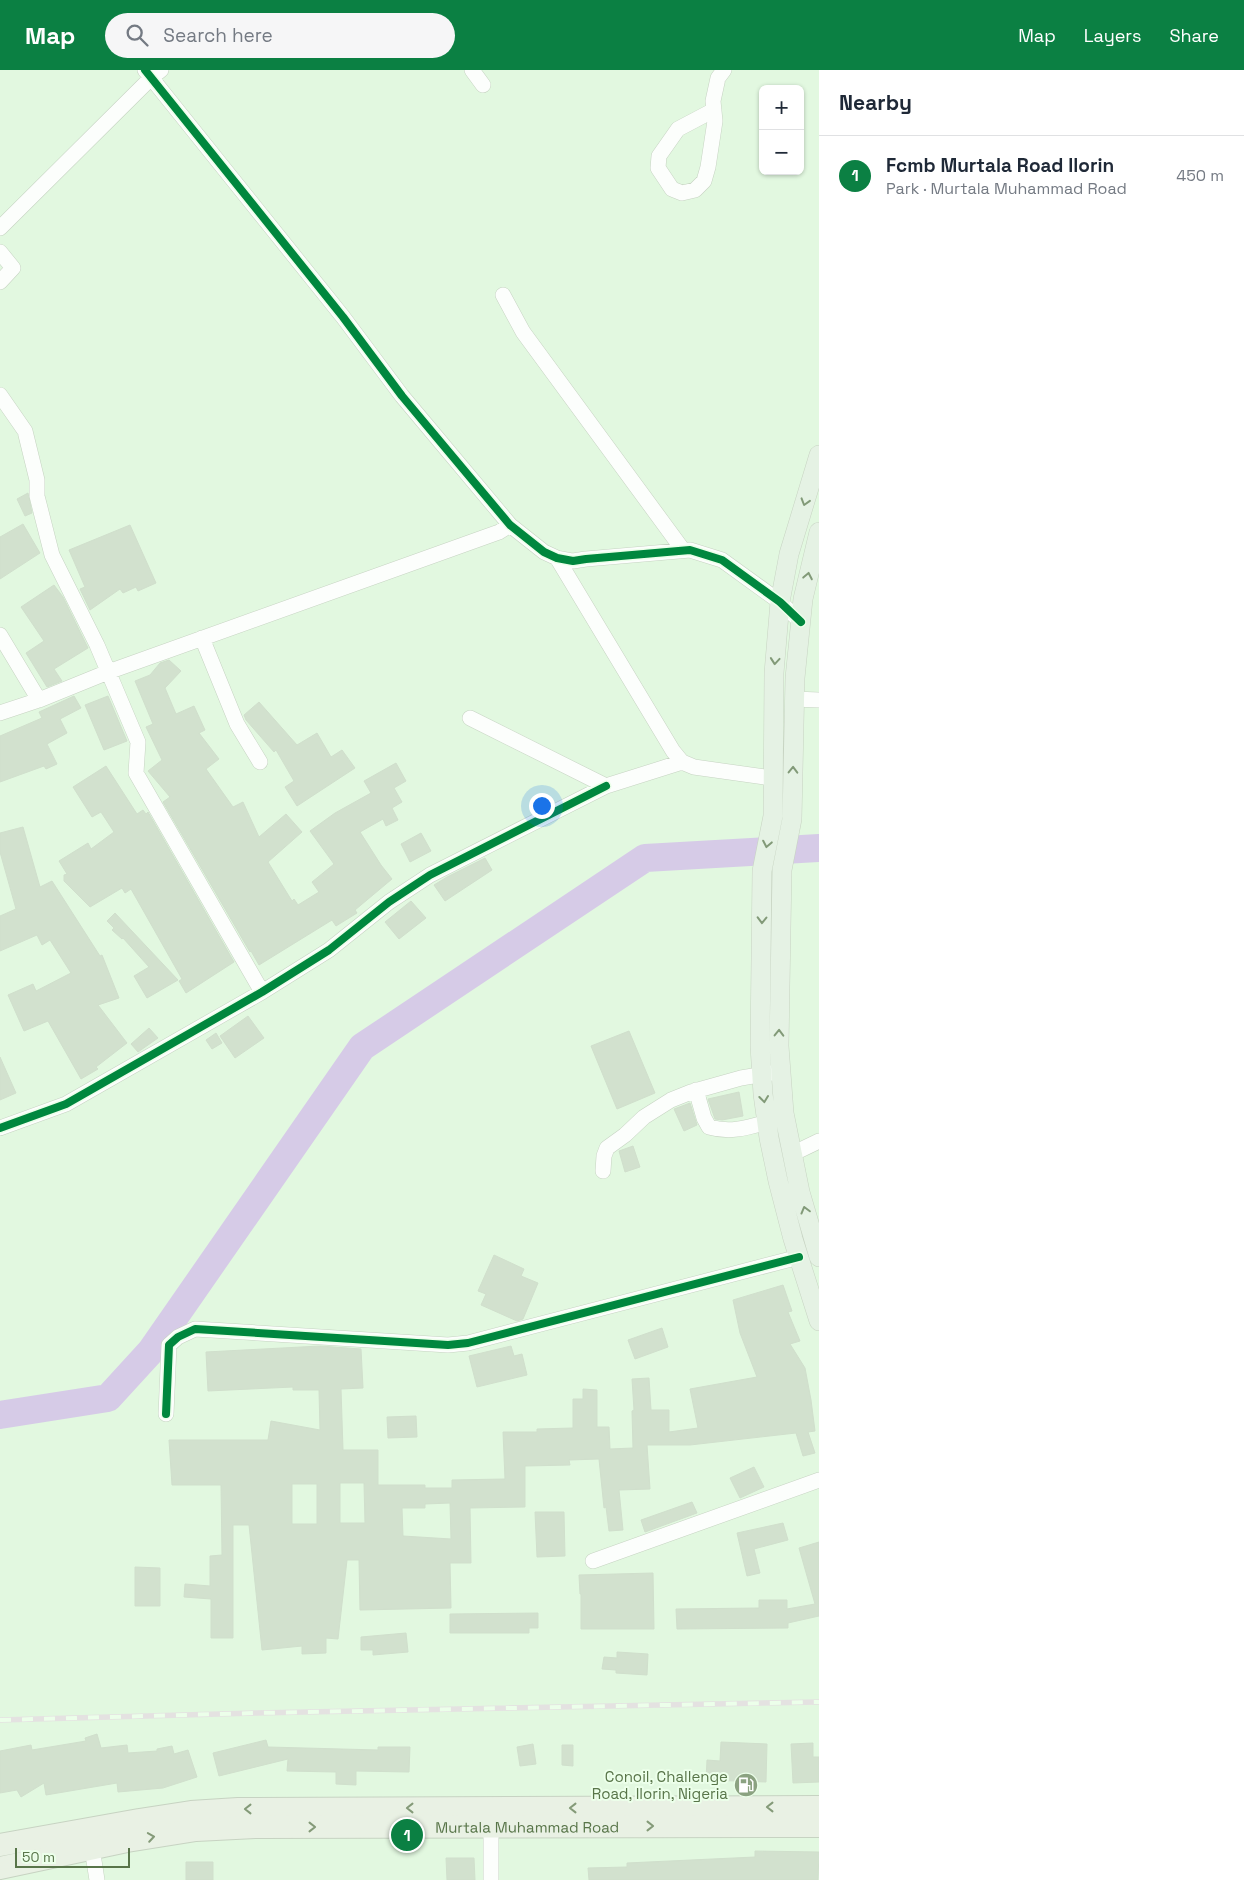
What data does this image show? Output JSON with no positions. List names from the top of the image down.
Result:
{
  "streets": {
    "highway": ["Murtala Muhammad Road"]
  },
  "places": {
    "fuel station": ["Conoil, Challenge Road, Ilorin, Nigeria"]
  },
  "scale_bar": "50 m",
  "page": {
    "header": "Map",
    "search": "Search here",
    "nav": ["Map", "Layers", "Share"],
    "heading": "Nearby",
    "map_buttons": ["+", "−"],
    "list": [
      {
        "mark": "1",
        "name": "Fcmb Murtala Road Ilorin",
        "note": "Park · Murtala Muhammad Road",
        "value": "450 m"
      }
    ],
    "pins": "1",
    "scale": "50 m"
  }
}
